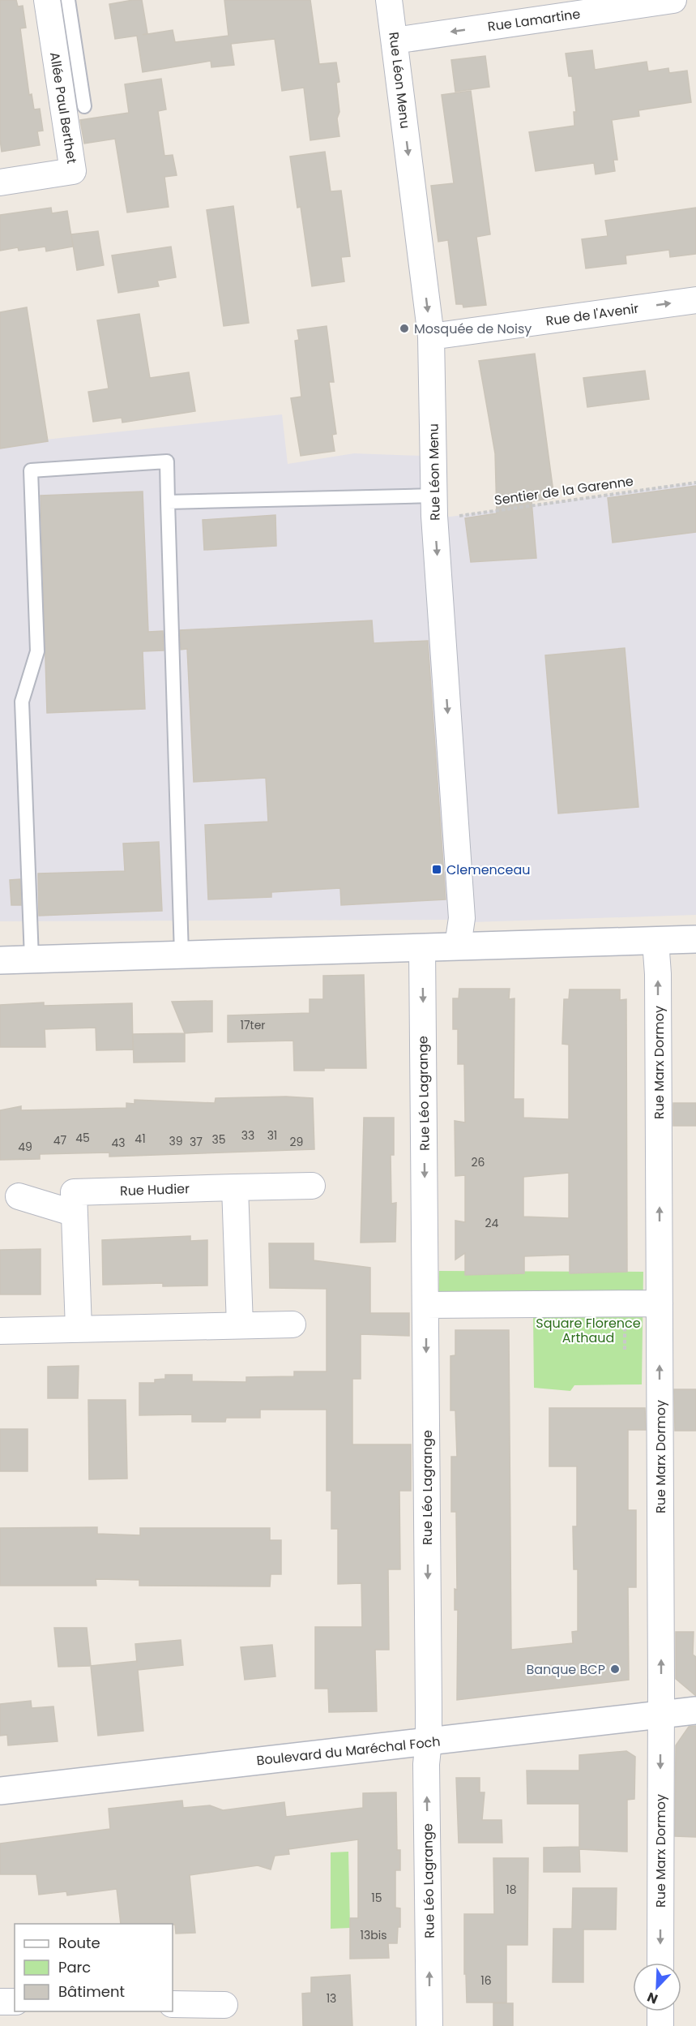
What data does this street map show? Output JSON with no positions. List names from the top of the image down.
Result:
{
  "streets": {
    "main road": ["Boulevard du Maréchal Foch"],
    "street": [
      "Rue Lamartine",
      "Rue Léon Menu",
      "Allée Paul Berthet",
      "Rue de l'Avenir",
      "Rue Marx Dormoy",
      "Rue Léo Lagrange",
      "Rue Hudier"
    ],
    "path": ["Sentier de la Garenne"]
  },
  "crossings": [
    ["Rue Lamartine", "Rue Léon Menu"],
    ["Rue Léon Menu", "Rue de l'Avenir"],
    ["Rue Léon Menu", "Sentier de la Garenne"],
    ["Rue Marx Dormoy", "Boulevard du Maréchal Foch"],
    ["Rue Léo Lagrange", "Boulevard du Maréchal Foch"]
  ],
  "one_way": ["Rue Lamartine", "Rue Léon Menu", "Rue de l'Avenir"],
  "parks": ["Square Florence Arthaud"],
  "places": {
    "other": ["Mosquée de Noisy", "Banque BCP"],
    "transit": ["Clemenceau"]
  },
  "house_numbers": [
    "17ter",
    "33",
    "31",
    "45",
    "41",
    "35",
    "47",
    "39",
    "37",
    "29",
    "43",
    "49",
    "26",
    "24",
    "18",
    "15",
    "13bis",
    "16",
    "13"
  ],
  "legend": ["Route", "Parc", "Bâtiment"],
  "north": "bottom left"
}
